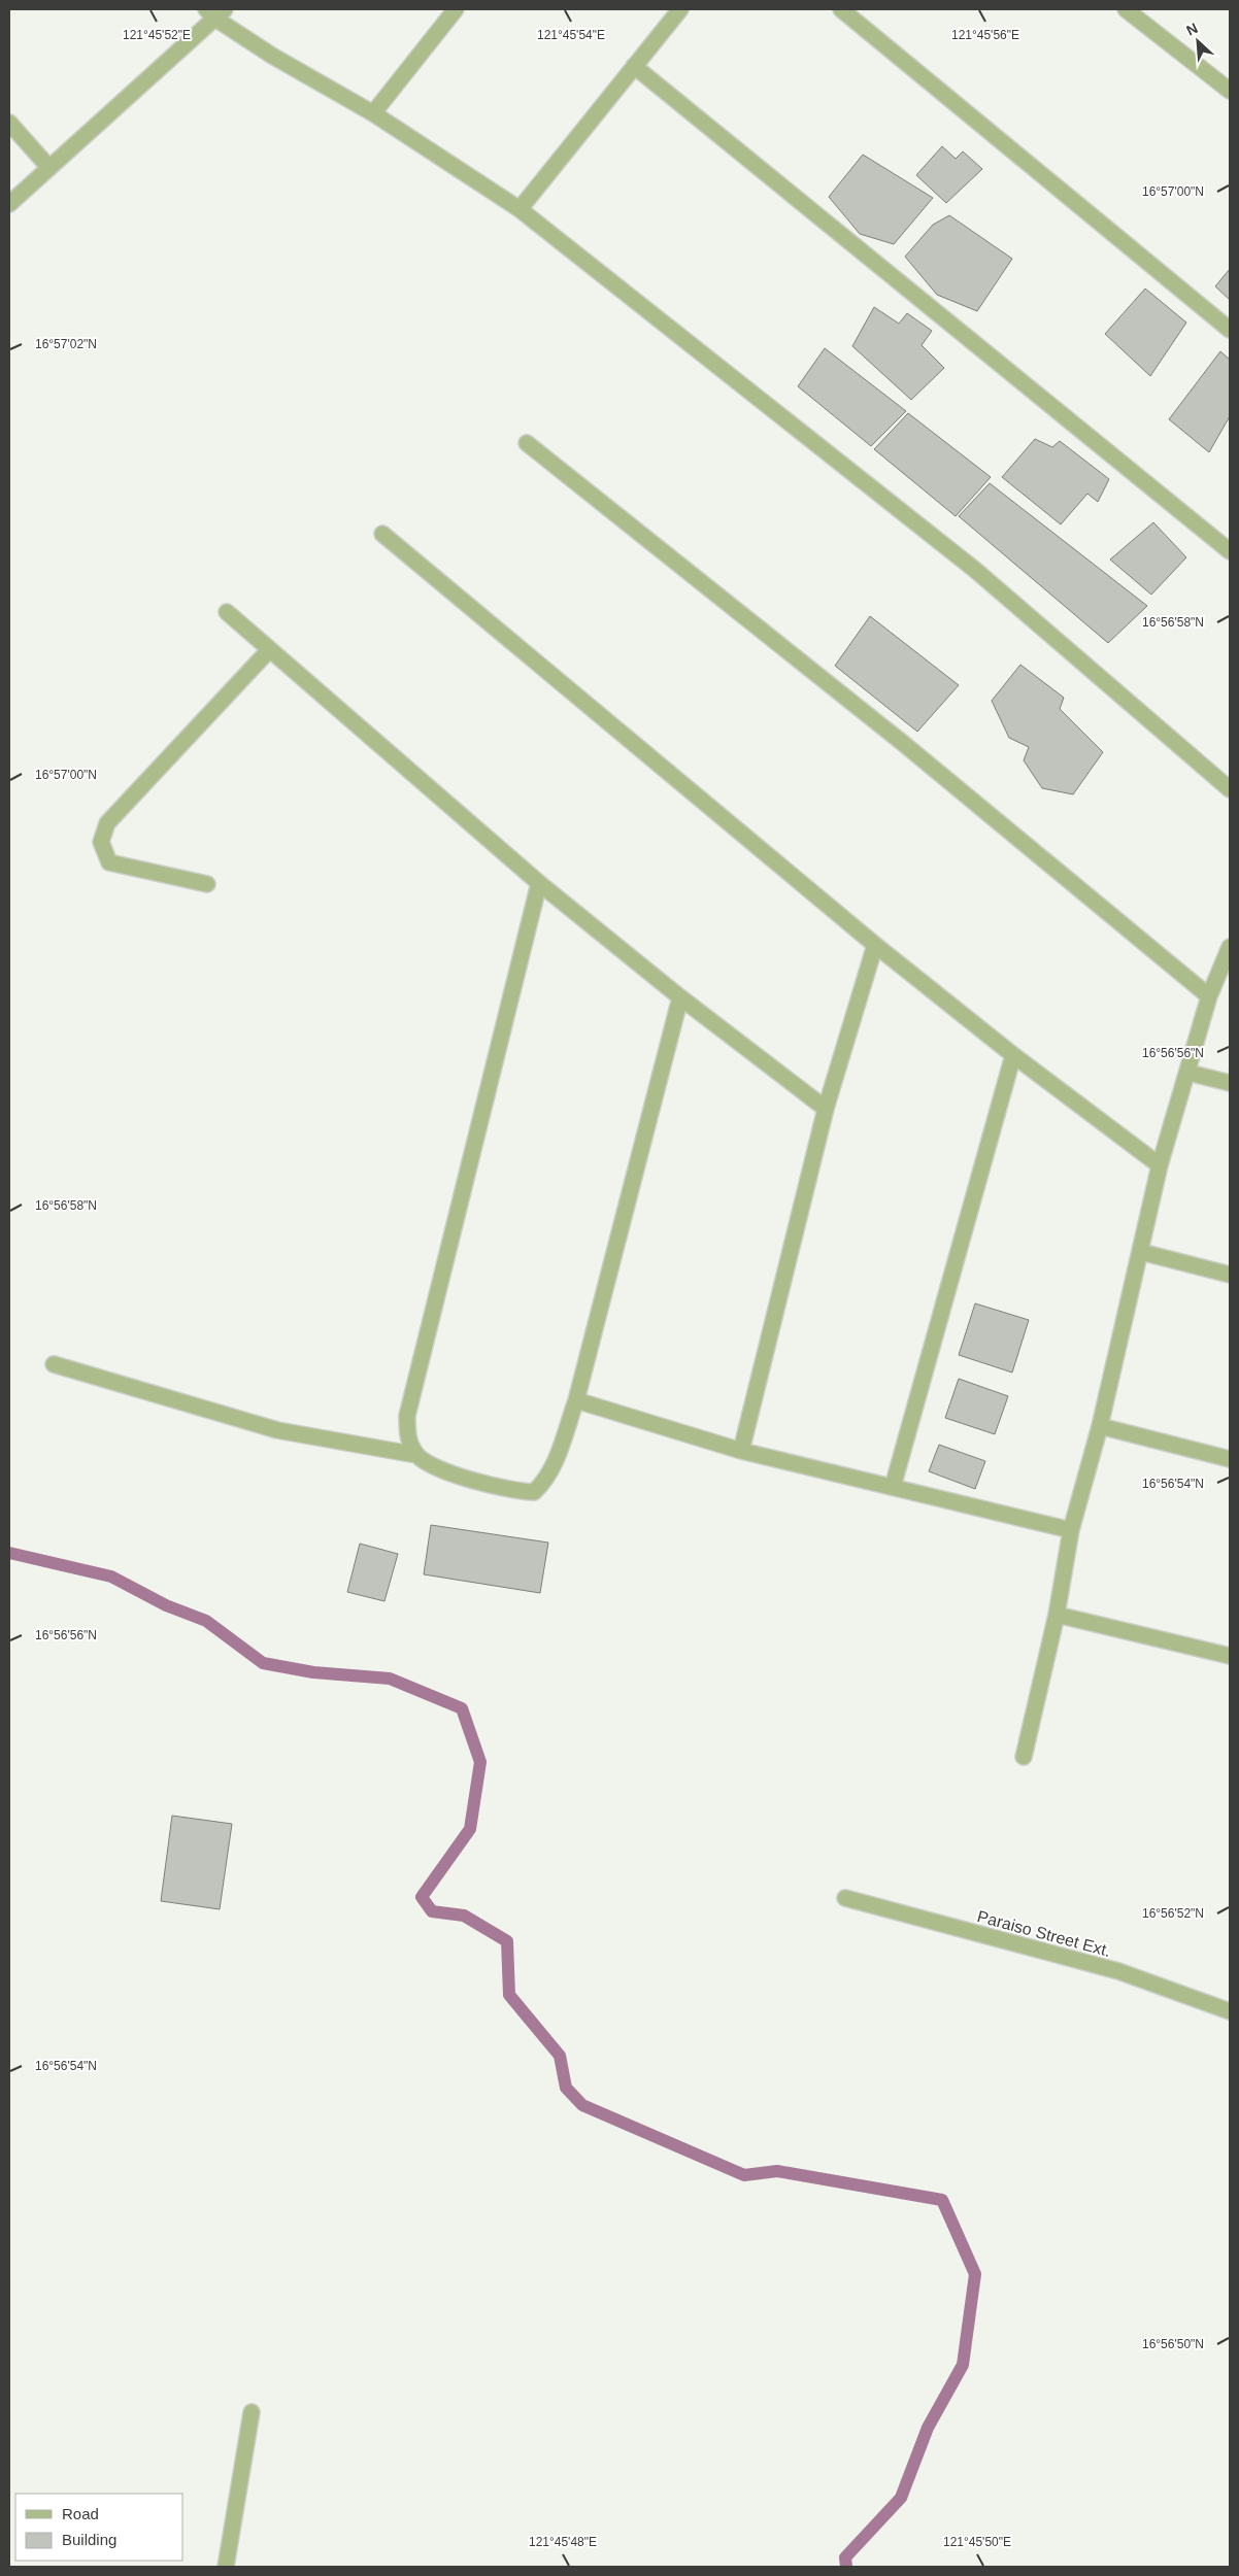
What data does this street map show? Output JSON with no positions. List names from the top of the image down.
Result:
{
  "streets": {
    "street": ["Paraiso Street Ext."]
  },
  "legend": ["Road", "Building"],
  "north": "top left",
  "coordinates": [
    "121°45'52\"E",
    "121°45'54\"E",
    "121°45'56\"E",
    "16°57'00\"N",
    "16°57'02\"N",
    "16°56'58\"N",
    "16°56'56\"N",
    "16°56'54\"N",
    "16°56'52\"N",
    "16°56'50\"N",
    "121°45'48\"E",
    "121°45'50\"E"
  ]
}
